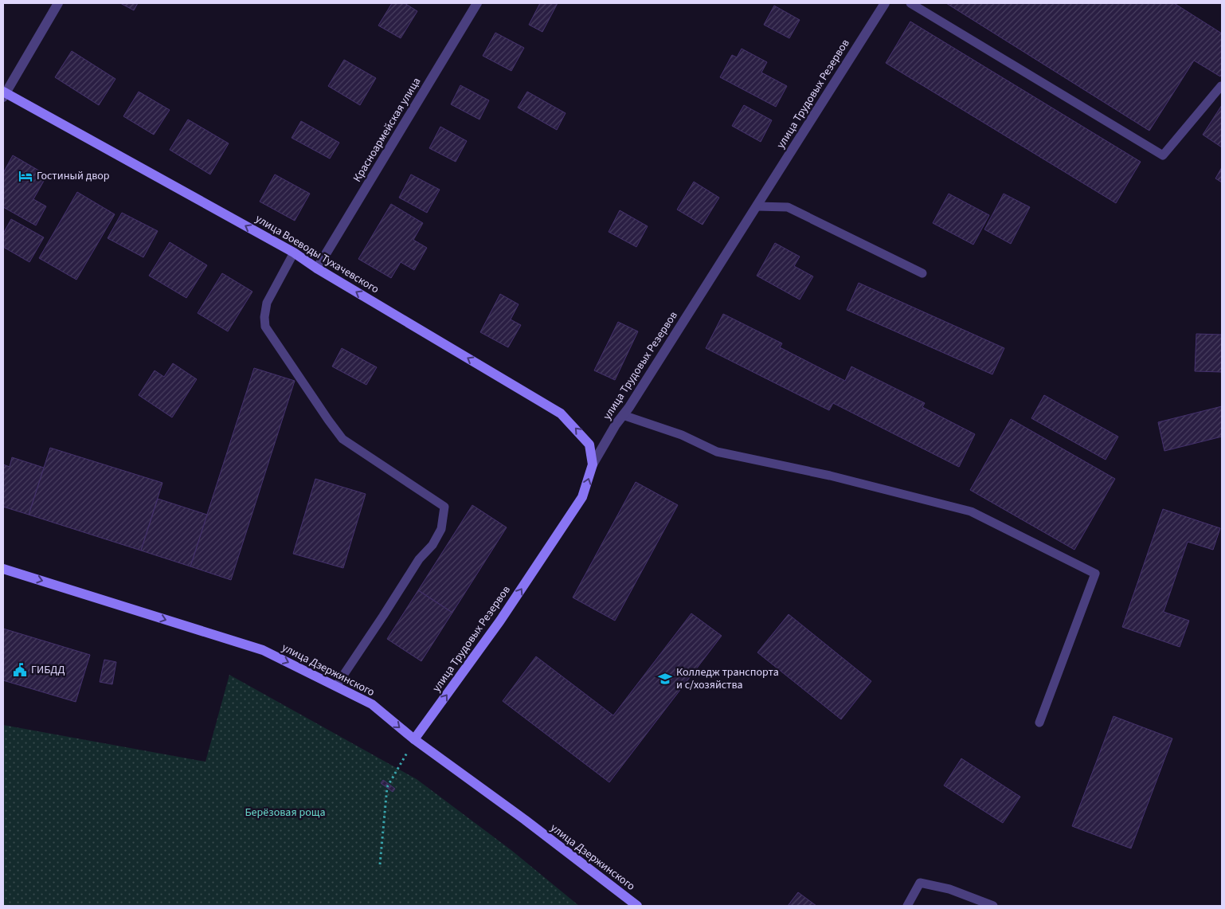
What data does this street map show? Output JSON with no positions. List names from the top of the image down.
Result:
{
  "streets": {
    "main road": ["улица Трудовых Резервов", "улица Воеводы Тухачевского", "улица Дзержинского"],
    "street": ["Красноармейская улица"]
  },
  "crossings": [
    ["улица Трудовых Резервов", "улица Воеводы Тухачевского"],
    ["улица Трудовых Резервов", "улица Дзержинского"],
    ["Красноармейская улица", "улица Воеводы Тухачевского"]
  ],
  "one_way": ["улица Трудовых Резервов", "улица Воеводы Тухачевского", "улица Дзержинского"],
  "parks": ["Берёзовая роща"],
  "places": {
    "hotel": ["Гостиный двор"],
    "public building": ["ГИБДД"],
    "school or university": ["Колледж транспорта и с/хозяйства"]
  }
}
